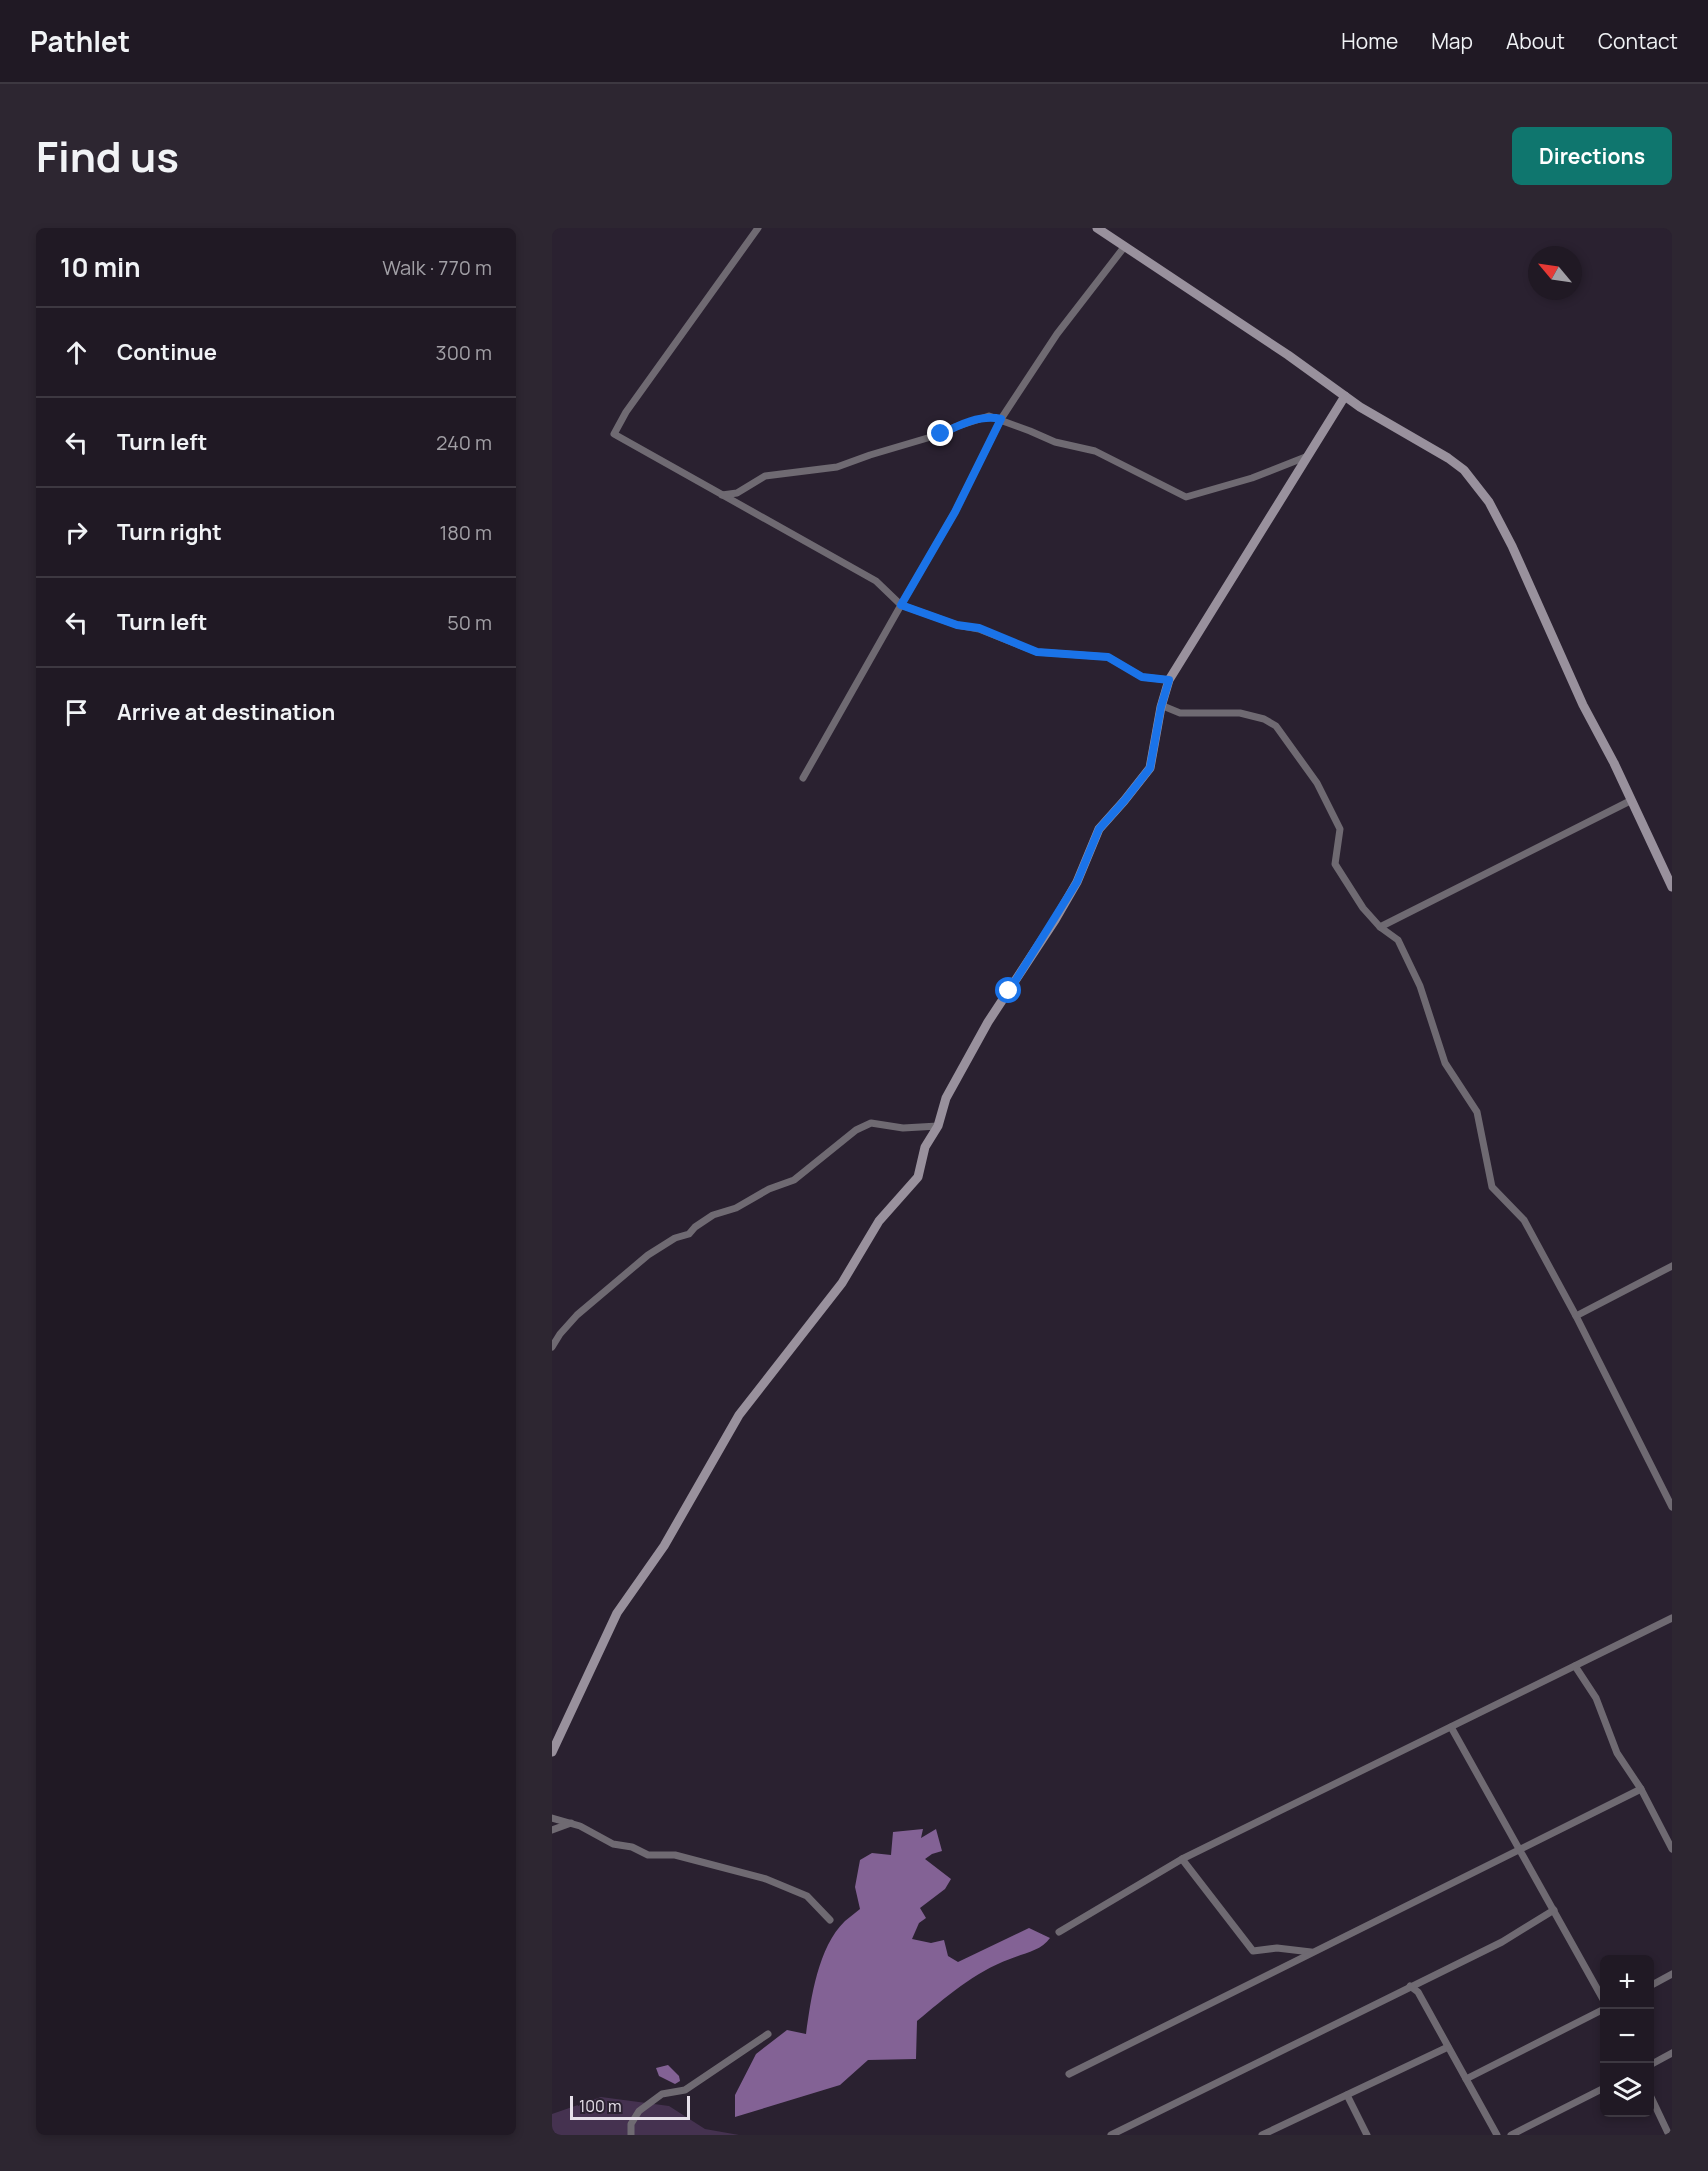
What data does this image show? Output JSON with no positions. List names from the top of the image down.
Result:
{
  "scale_bar": "100 m",
  "north": "top left",
  "page": {
    "header": "Pathlet",
    "nav": [
      "Home",
      "Map",
      "About",
      "Contact"
    ],
    "title": "Find us",
    "buttons": "Directions",
    "heading": ["10 min", "Walk · 770 m"],
    "list": [
      ["Continue", "300 m"],
      ["Turn left", "240 m"],
      ["Turn right", "180 m"],
      ["Turn left", "50 m"],
      "Arrive at destination"
    ],
    "map_buttons": ["+", "−"],
    "scale": "100 m"
  }
}
